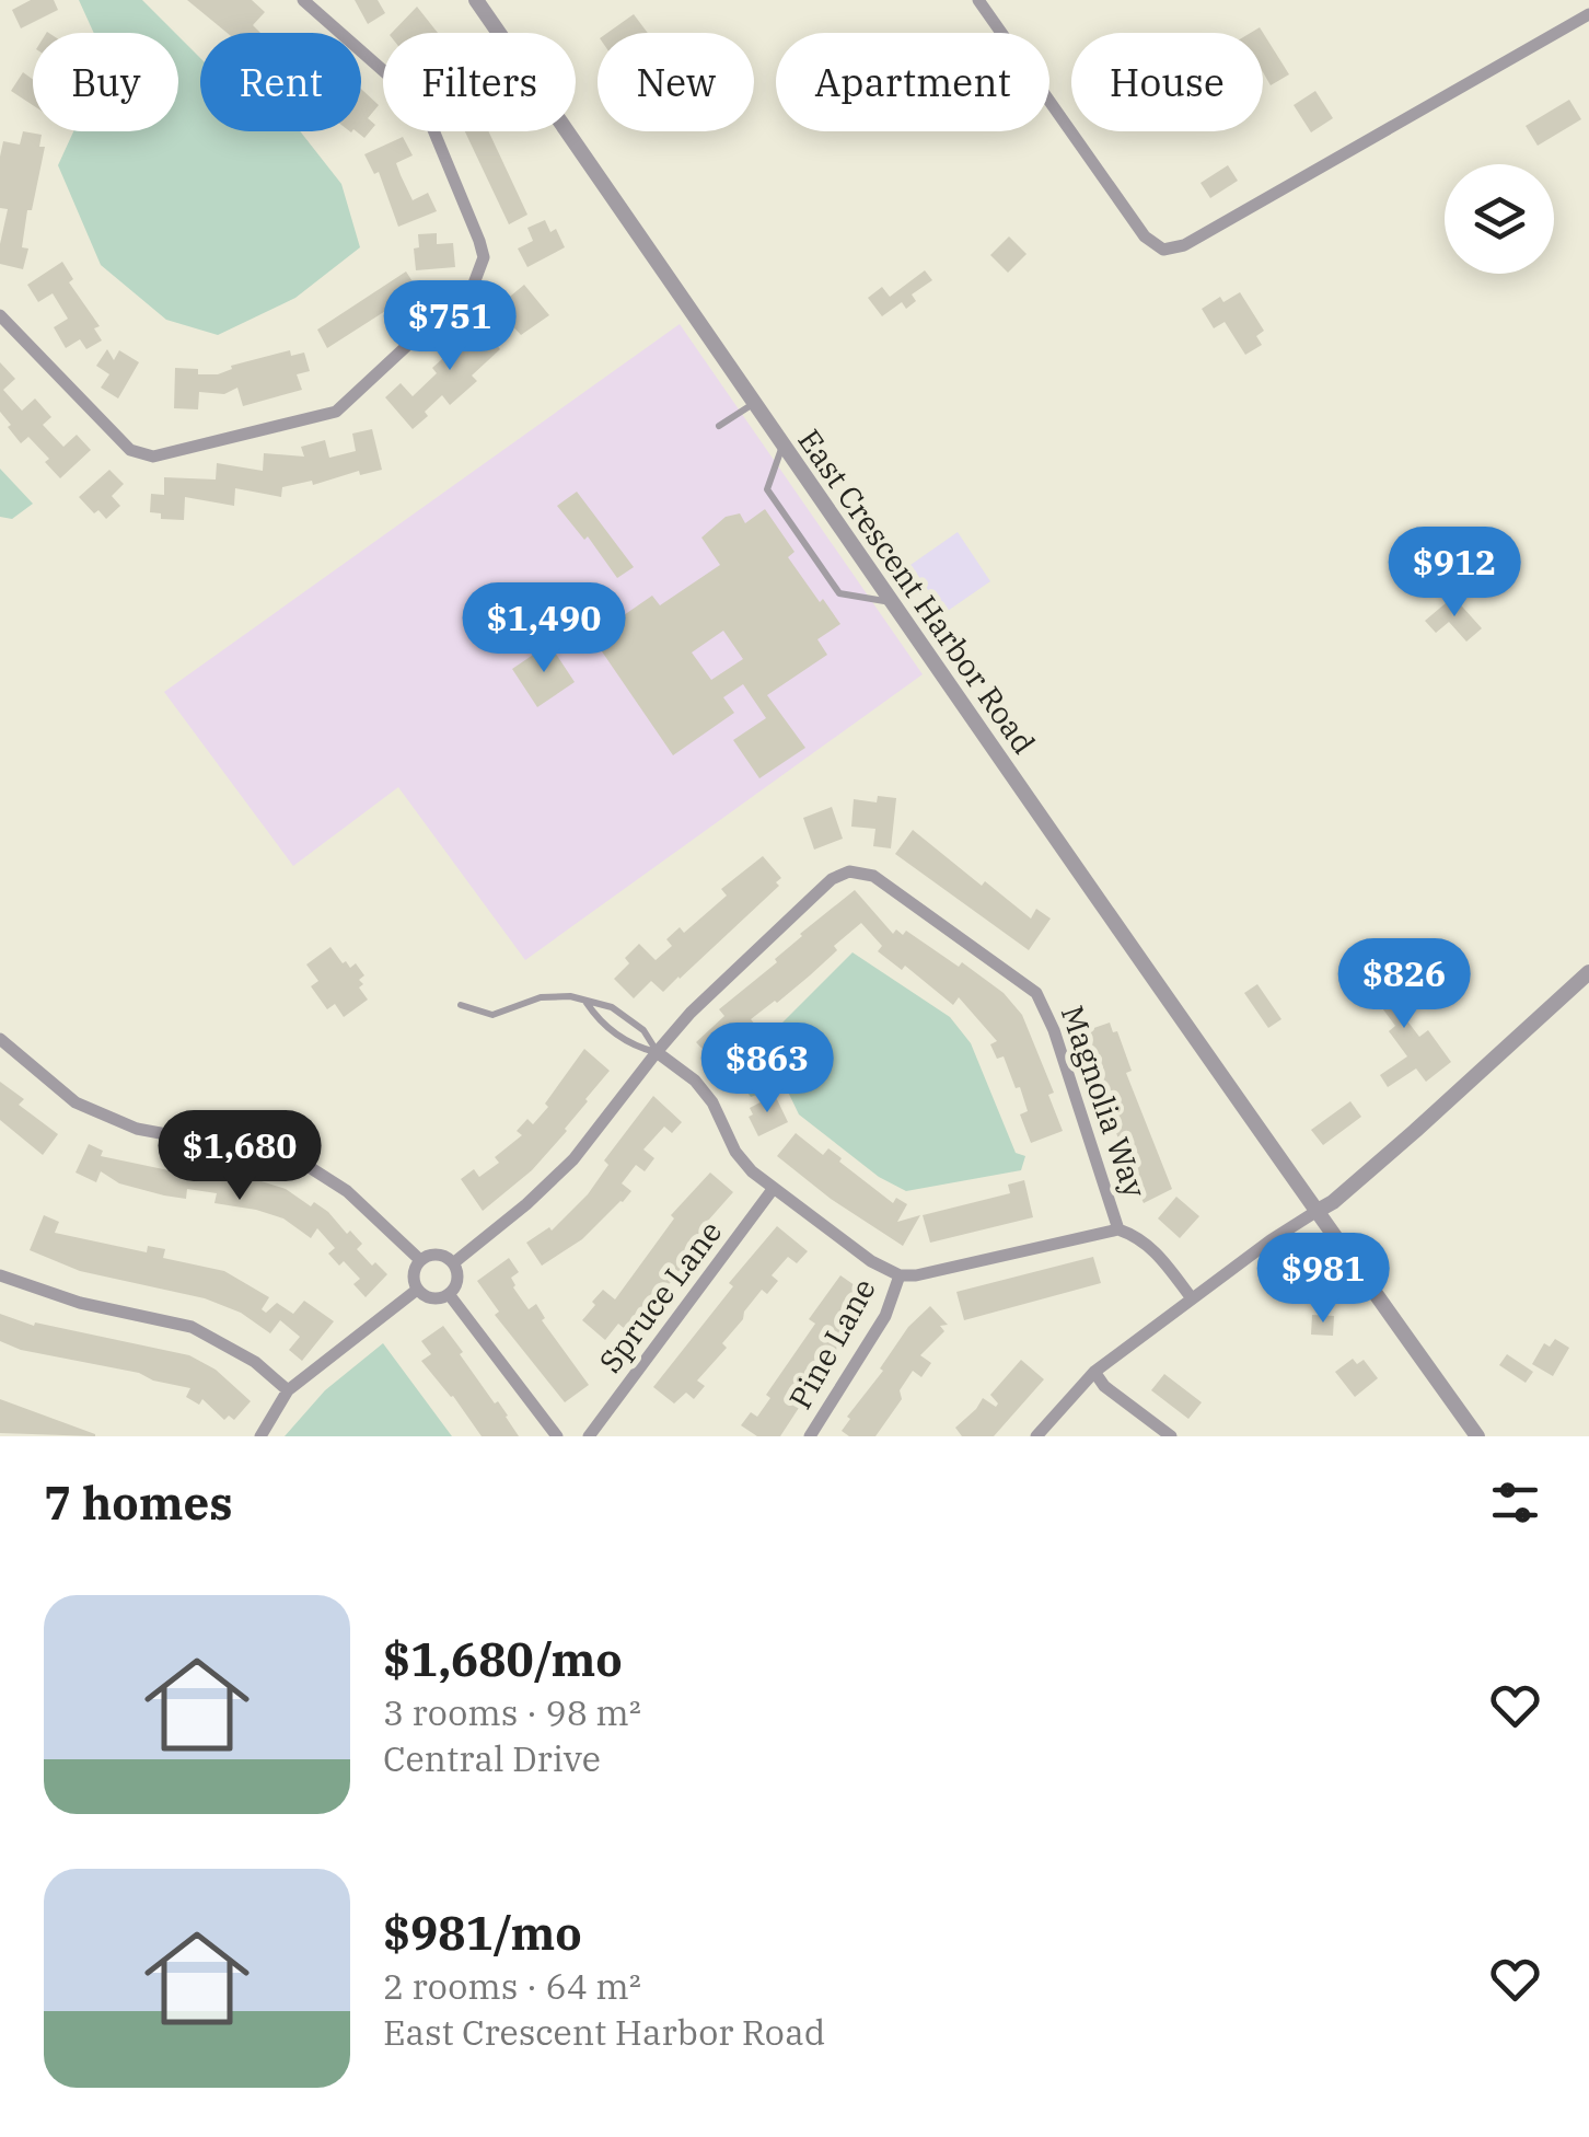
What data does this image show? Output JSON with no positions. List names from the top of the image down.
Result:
{
  "streets": {
    "street": [
      "East Crescent Harbor Road",
      "Magnolia Way",
      "Spruce Lane",
      "Pine Lane"
    ]
  },
  "crossings": [
    ["Magnolia Way", "Pine Lane"]
  ],
  "page": {
    "chip": [
      "Buy",
      "Rent",
      "Filters",
      "New",
      "Apartment",
      "House"
    ],
    "price": [
      "$751",
      "$912",
      "$1,490",
      "$826",
      "$863",
      "$1,680",
      "$981"
    ],
    "heading": "7 homes",
    "list": [
      {
        "name": "$1,680/mo",
        "note": "3 rooms · 98 m² · Central Drive"
      },
      {
        "name": "$981/mo",
        "note": "2 rooms · 64 m² · East Crescent Harbor Road"
      }
    ]
  }
}
